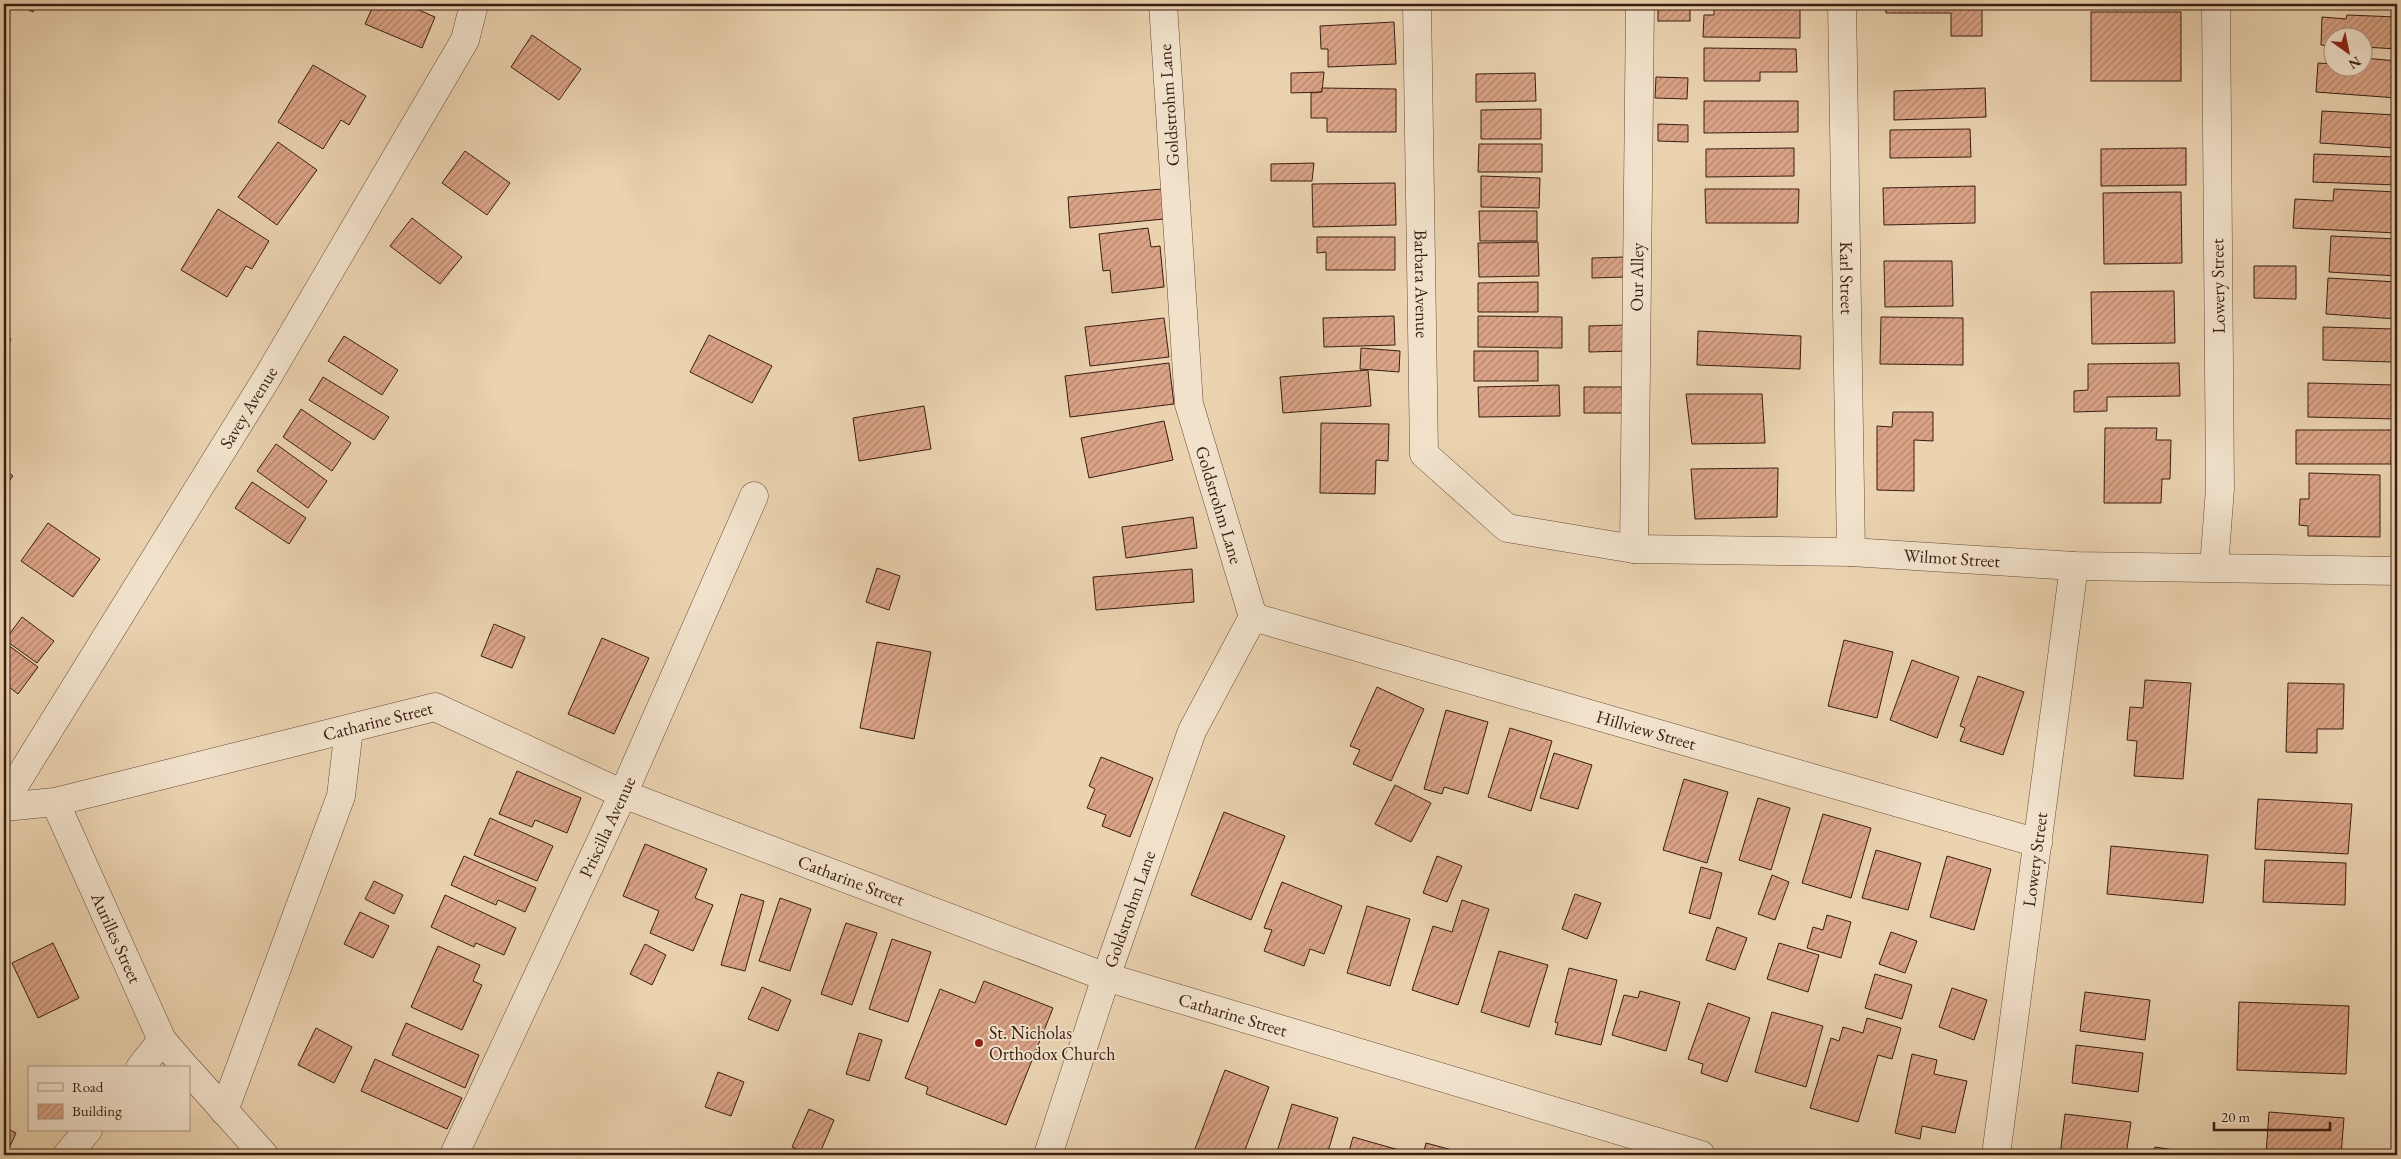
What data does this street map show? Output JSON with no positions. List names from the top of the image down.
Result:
{
  "streets": {
    "street": [
      "Goldstrohm Lane",
      "Our Alley",
      "Karl Street",
      "Barbara Avenue",
      "Lowery Street",
      "Savey Avenue",
      "Wilmot Street",
      "Catharine Street",
      "Hillview Street",
      "Priscilla Avenue",
      "Aurilles Street"
    ]
  },
  "crossings": [
    ["Goldstrohm Lane", "Catharine Street"],
    ["Goldstrohm Lane", "Hillview Street"],
    ["Our Alley", "Wilmot Street"],
    ["Karl Street", "Wilmot Street"],
    ["Barbara Avenue", "Wilmot Street"],
    ["Lowery Street", "Wilmot Street"],
    ["Lowery Street", "Hillview Street"],
    ["Catharine Street", "Priscilla Avenue"],
    ["Catharine Street", "Aurilles Street"]
  ],
  "places": ["St. Nicholas Orthodox Church"],
  "legend": ["Road", "Building"],
  "scale_bar": "20 m",
  "north": "bottom right"
}
